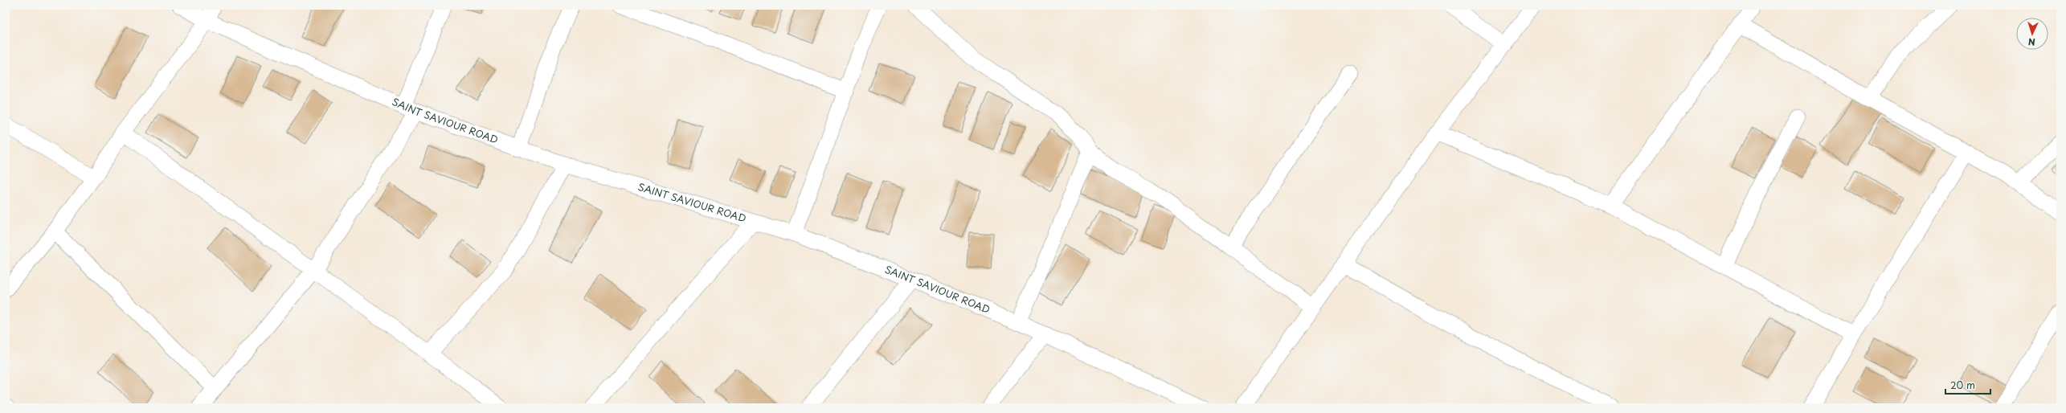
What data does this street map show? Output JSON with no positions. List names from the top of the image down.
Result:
{
  "streets": {
    "street": ["SAINT SAVIOUR ROAD"]
  },
  "scale_bar": "20 m",
  "north": "bottom"
}
